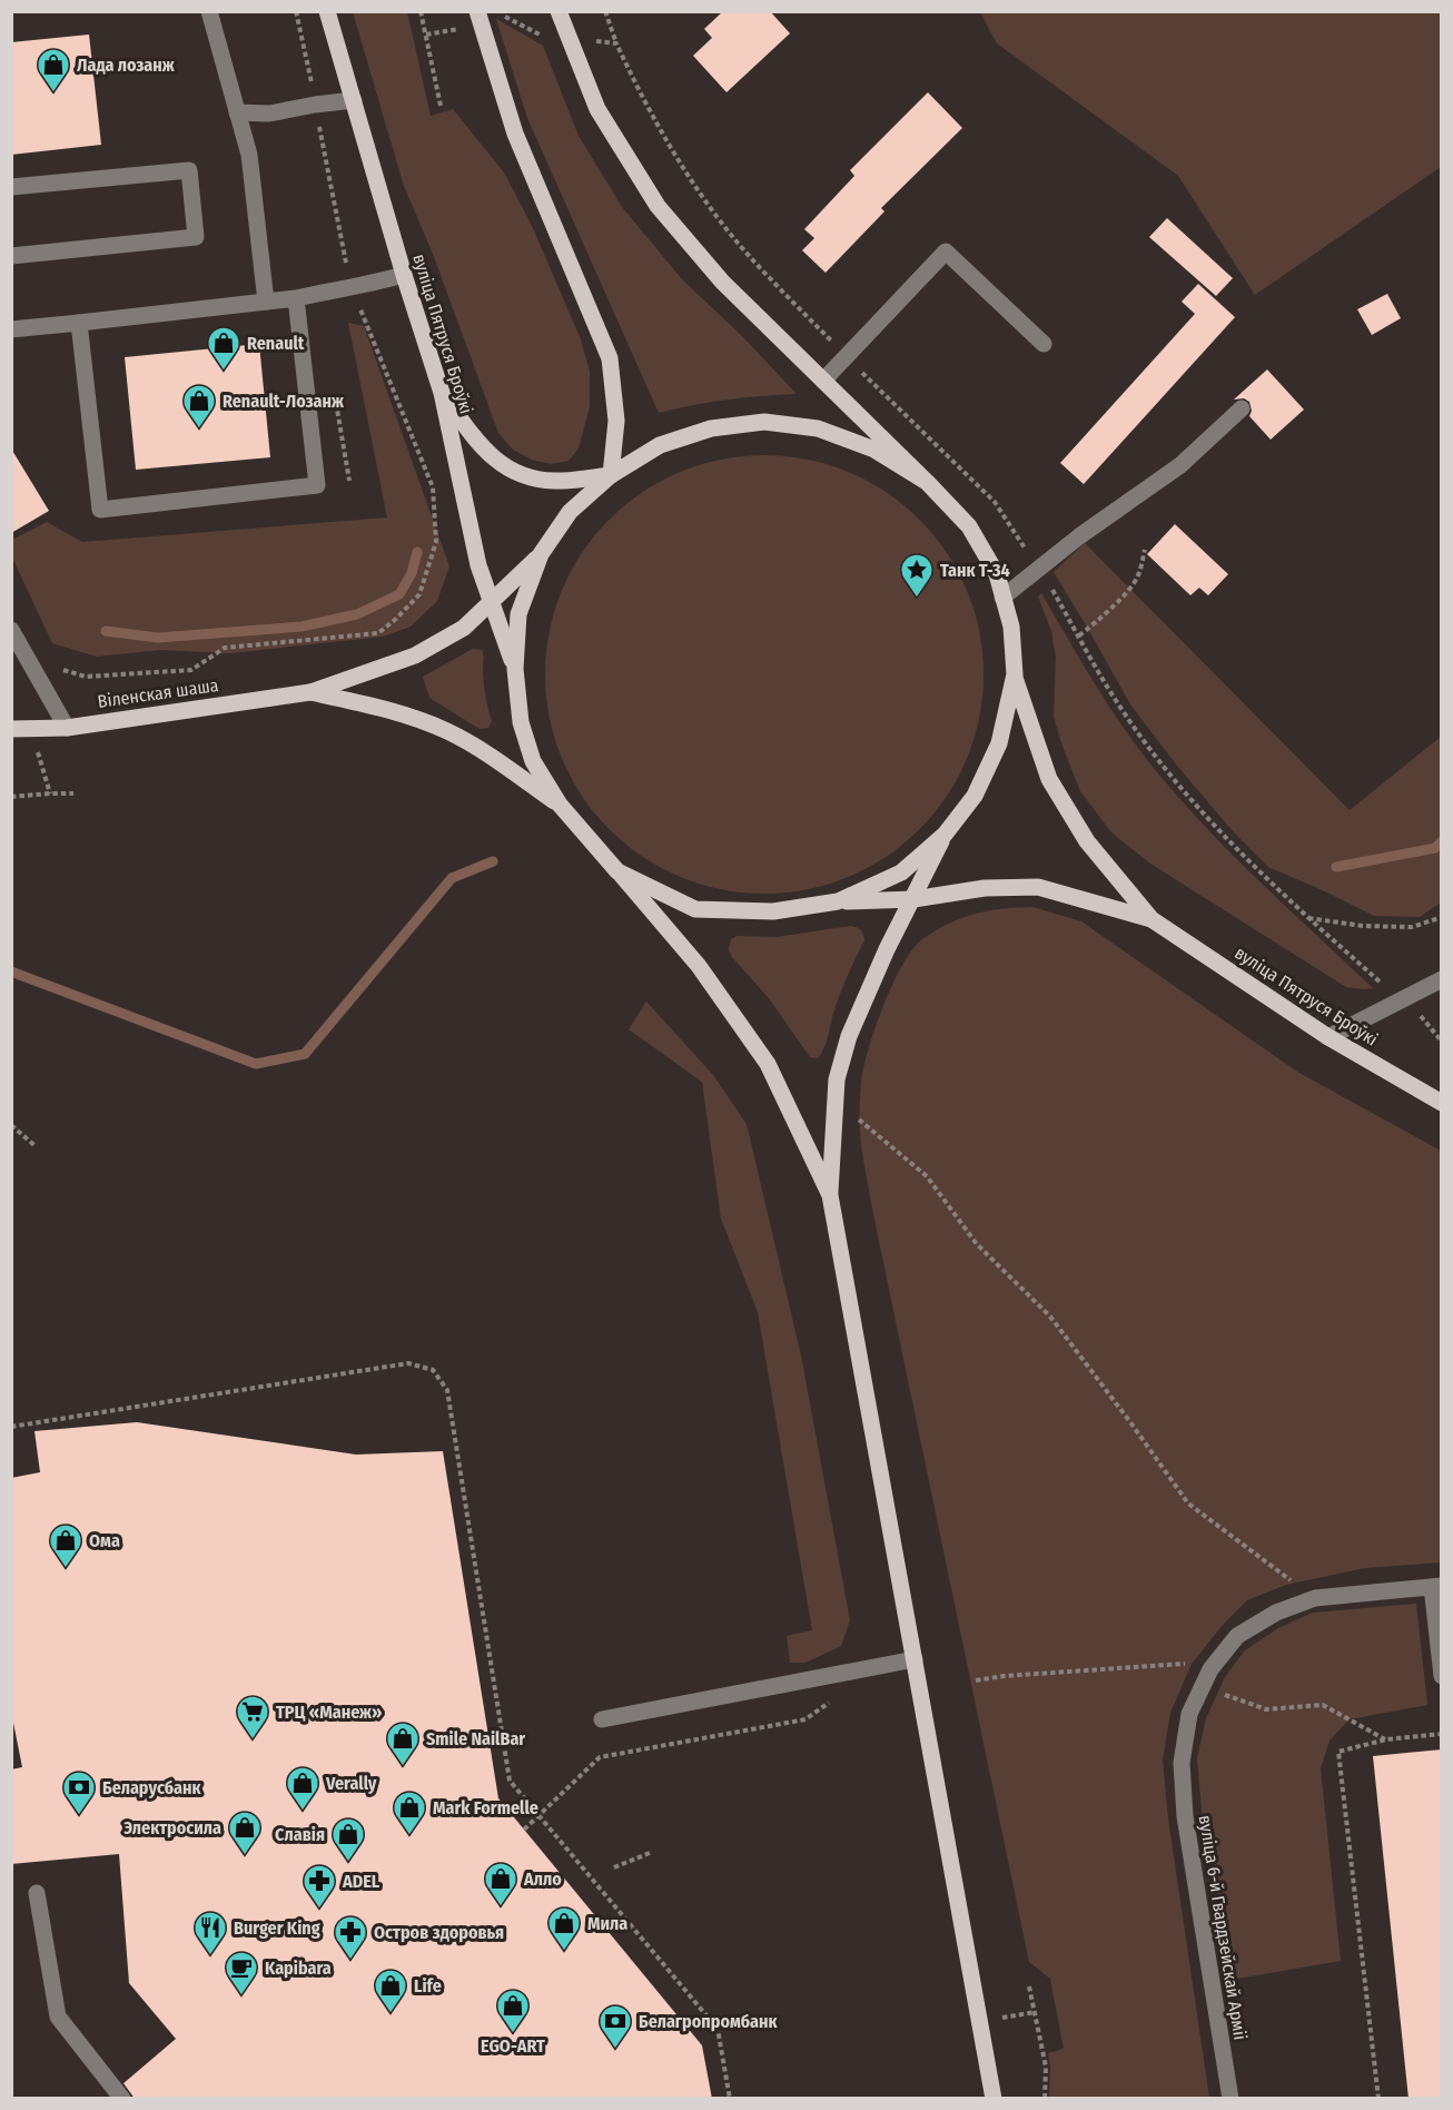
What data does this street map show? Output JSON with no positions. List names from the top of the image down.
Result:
{
  "streets": {
    "main road": ["вуліца Пятруся Броўкі", "Віленская шаша"],
    "street": ["вуліца 6-й Гвардзейскай Арміі"]
  },
  "places": {
    "shop": [
      "Лада лозанж",
      "Renault",
      "Renault-Лозанж",
      "Ома",
      "Smile NailBar",
      "Verally",
      "Mark Formelle",
      "Электросила",
      "Славія",
      "Алло",
      "Мила",
      "Life",
      "EGO-ART"
    ],
    "place": ["Танк Т-34"],
    "supermarket": ["ТРЦ «Манеж»"],
    "bank": ["Беларусбанк", "Белагропромбанк"],
    "pharmacy": ["ADEL", "Остров здоровья"],
    "restaurant": ["Burger King"],
    "cafe": ["Kapibara"]
  }
}
